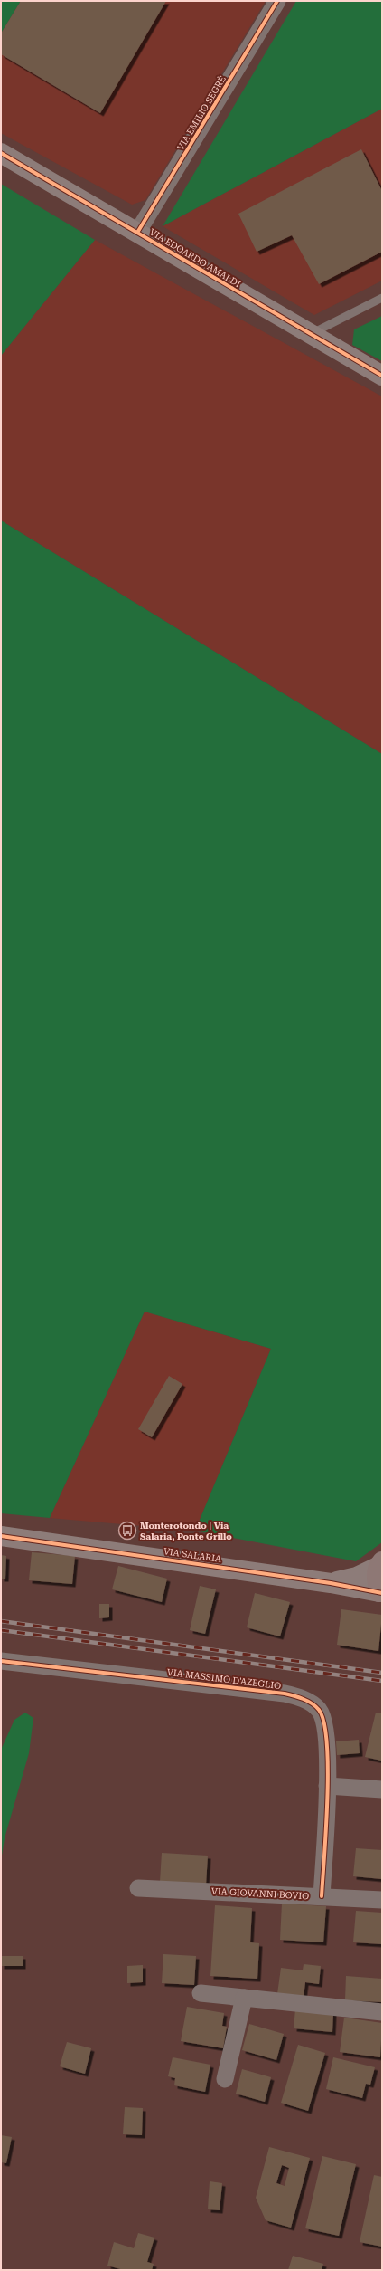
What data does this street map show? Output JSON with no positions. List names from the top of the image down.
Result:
{
  "streets": {
    "street": [
      "VIA EMILIO SEGRÈ",
      "VIA EDOARDO AMALDI",
      "VIA SALARIA",
      "VIA MASSIMO D'AZEGLIO",
      "VIA GIOVANNI BOVIO"
    ]
  },
  "crossings": [
    ["VIA EMILIO SEGRÈ", "VIA EDOARDO AMALDI"],
    ["VIA MASSIMO D'AZEGLIO", "VIA GIOVANNI BOVIO"]
  ],
  "places": {
    "bus stop": ["Monterotondo | Via Salaria, Ponte Grillo"]
  }
}
